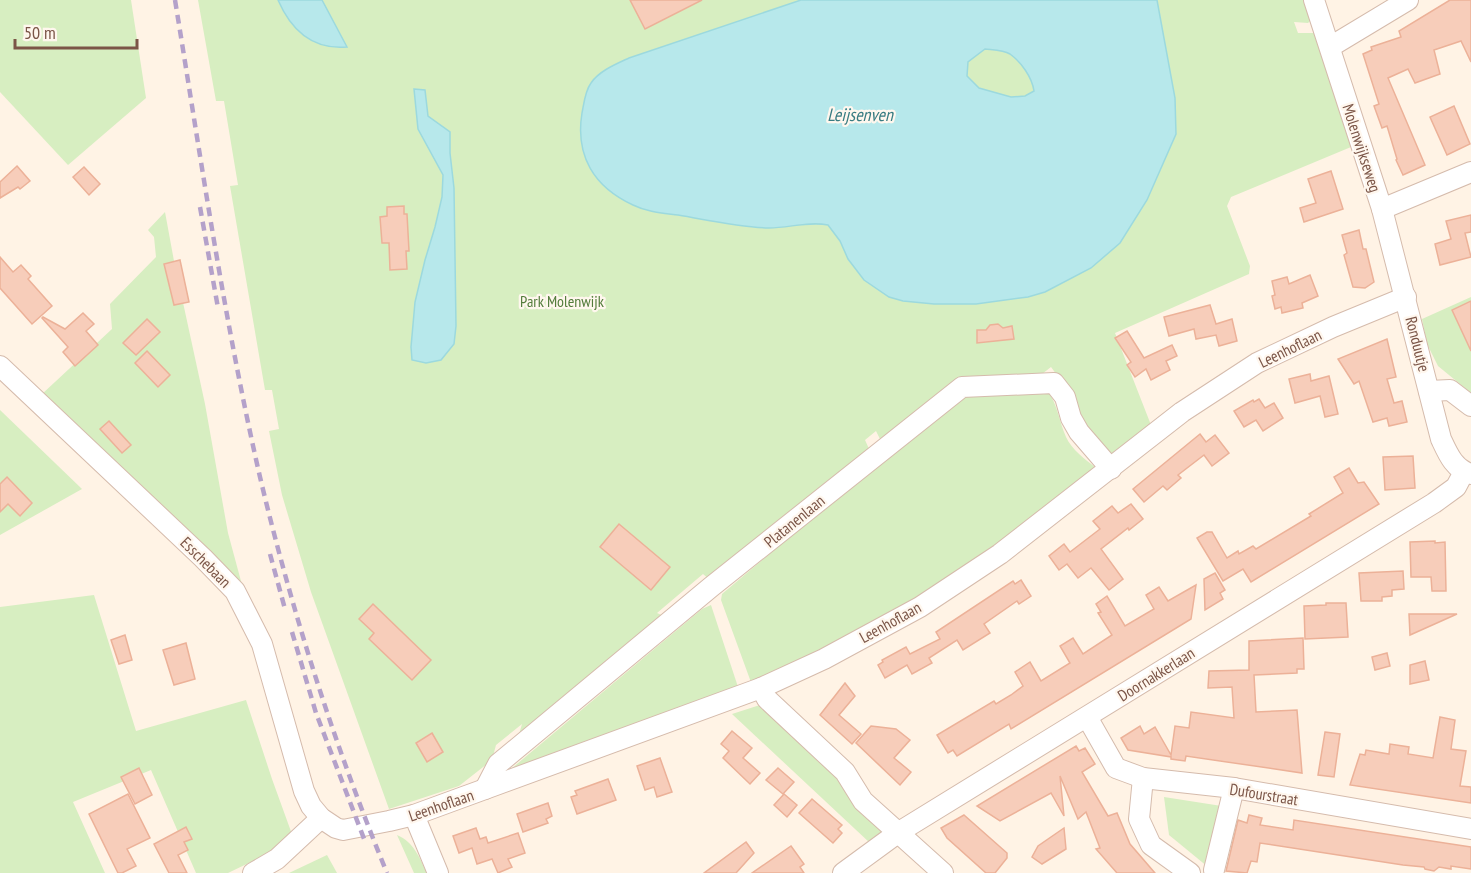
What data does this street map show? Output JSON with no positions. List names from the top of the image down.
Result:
{
  "streets": {
    "street": [
      "Molenwijkseweg",
      "Ronduutje",
      "Leenhoflaan",
      "Platanenlaan",
      "Esschebaan",
      "Doornakkerlaan",
      "Dufourstraat"
    ]
  },
  "crossings": [
    ["Molenwijkseweg", "Ronduutje"],
    ["Molenwijkseweg", "Leenhoflaan"],
    ["Ronduutje", "Leenhoflaan"],
    ["Ronduutje", "Doornakkerlaan"],
    ["Leenhoflaan", "Platanenlaan"],
    ["Leenhoflaan", "Esschebaan"],
    ["Doornakkerlaan", "Dufourstraat"]
  ],
  "water": ["Leijsenven"],
  "parks": ["Park Molenwijk"],
  "scale_bar": "50 m"
}
